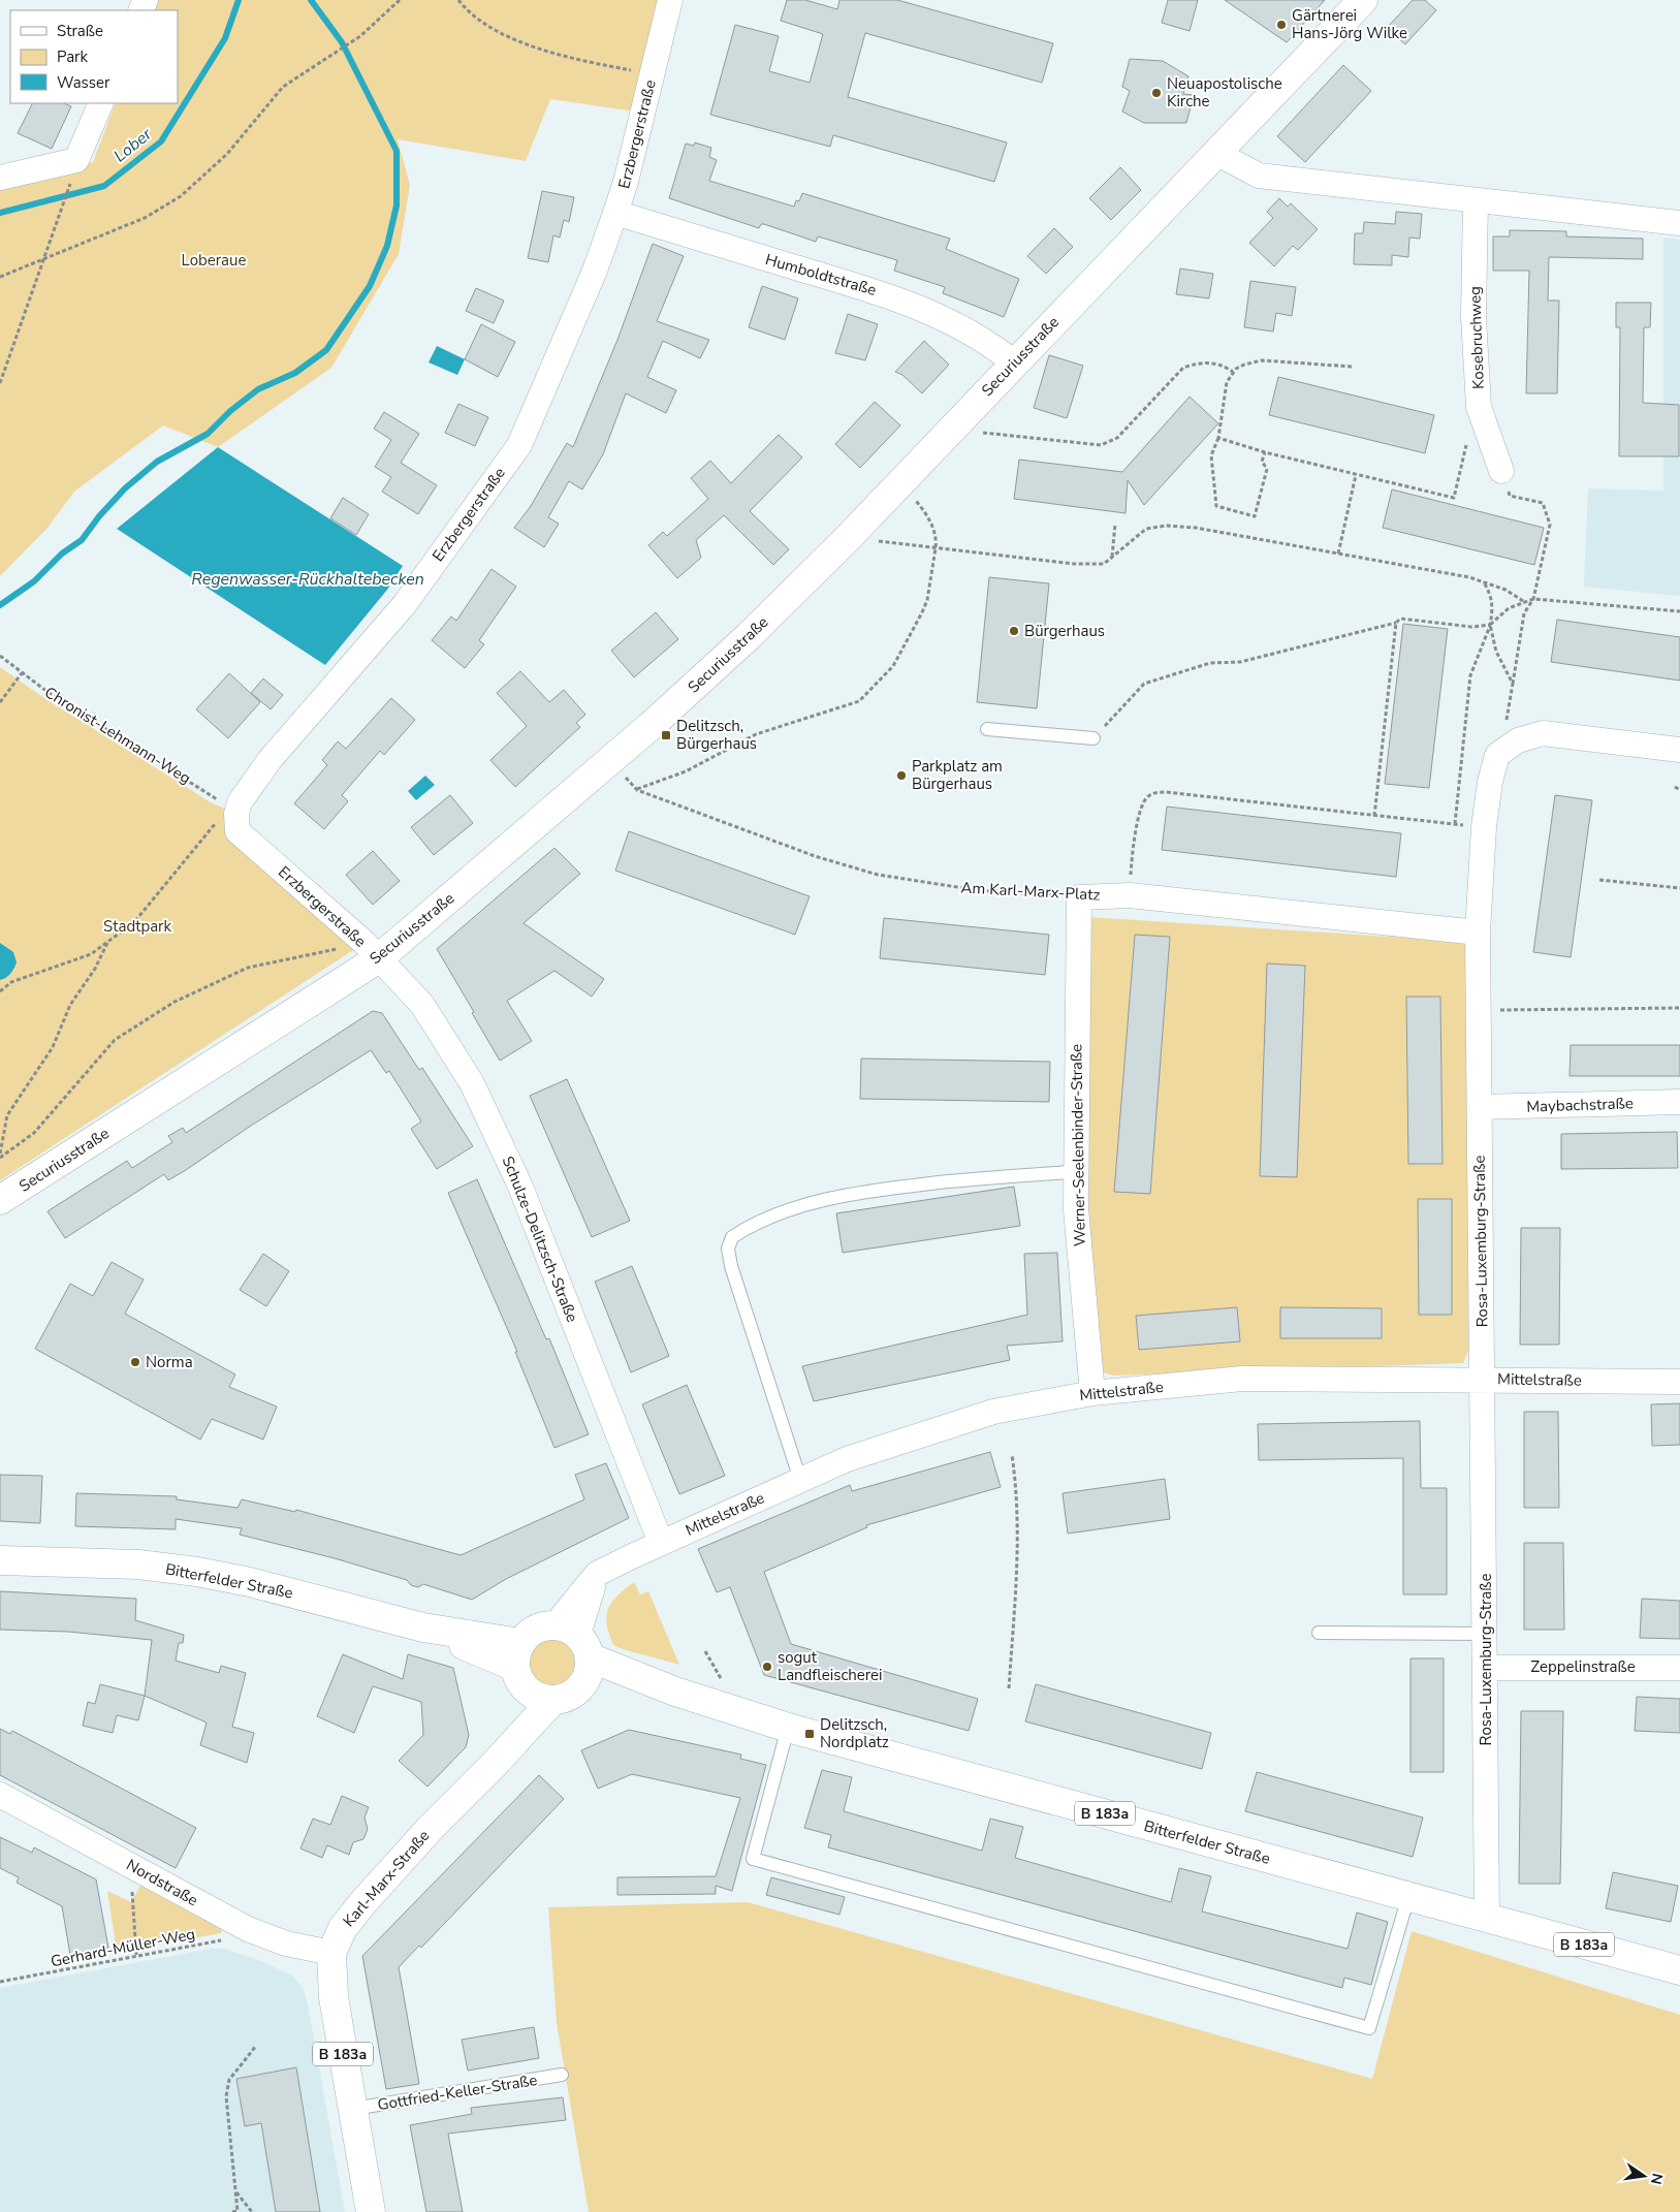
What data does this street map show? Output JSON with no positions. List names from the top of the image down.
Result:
{
  "streets": {
    "street": [
      "Erzbergerstraße",
      "Humboldtstraße",
      "Kosebruchweg",
      "Securiusstraße",
      "Am Karl-Marx-Platz",
      "Maybachstraße",
      "Werner-Seelenbinder-Straße",
      "Schulze-Delitzsch-Straße",
      "Rosa-Luxemburg-Straße",
      "Mittelstraße",
      "Bitterfelder Straße",
      "Zeppelinstraße",
      "B 183a",
      "Karl-Marx-Straße",
      "Nordstraße"
    ],
    "lane": ["Gottfried-Keller-Straße"],
    "path": ["Chronist-Lehmann-Weg", "Gerhard-Müller-Weg"]
  },
  "crossings": [
    ["Erzbergerstraße", "Humboldtstraße"],
    ["Erzbergerstraße", "Securiusstraße"],
    ["Erzbergerstraße", "Chronist-Lehmann-Weg"],
    ["Erzbergerstraße", "Schulze-Delitzsch-Straße"],
    ["Humboldtstraße", "Securiusstraße"],
    ["Securiusstraße", "Am Karl-Marx-Platz"],
    ["Securiusstraße", "Schulze-Delitzsch-Straße"],
    ["Am Karl-Marx-Platz", "Werner-Seelenbinder-Straße"],
    ["Am Karl-Marx-Platz", "Rosa-Luxemburg-Straße"],
    ["Maybachstraße", "Rosa-Luxemburg-Straße"],
    ["Werner-Seelenbinder-Straße", "Mittelstraße"],
    ["Schulze-Delitzsch-Straße", "Mittelstraße"],
    ["Rosa-Luxemburg-Straße", "Mittelstraße"],
    ["Rosa-Luxemburg-Straße", "Bitterfelder Straße"],
    ["Rosa-Luxemburg-Straße", "Zeppelinstraße"],
    ["Mittelstraße", "Bitterfelder Straße"],
    ["Mittelstraße", "Karl-Marx-Straße"],
    ["Bitterfelder Straße", "Karl-Marx-Straße"],
    ["Karl-Marx-Straße", "Nordstraße"],
    ["Karl-Marx-Straße", "Gottfried-Keller-Straße"],
    ["Nordstraße", "Gerhard-Müller-Weg"]
  ],
  "water": ["Lober", "Regenwasser-Rückhaltebecken"],
  "parks": ["Loberaue", "Stadtpark"],
  "places": {
    "other": [
      "Gärtnerei Hans-Jörg Wilke",
      "Neuapostolische Kirche",
      "Bürgerhaus",
      "Parkplatz am Bürgerhaus",
      "Norma",
      "sogut Landfleischerei"
    ],
    "transit": ["Delitzsch, Bürgerhaus", "Delitzsch, Nordplatz"]
  },
  "legend": ["Straße", "Park", "Wasser"],
  "north": "right"
}
